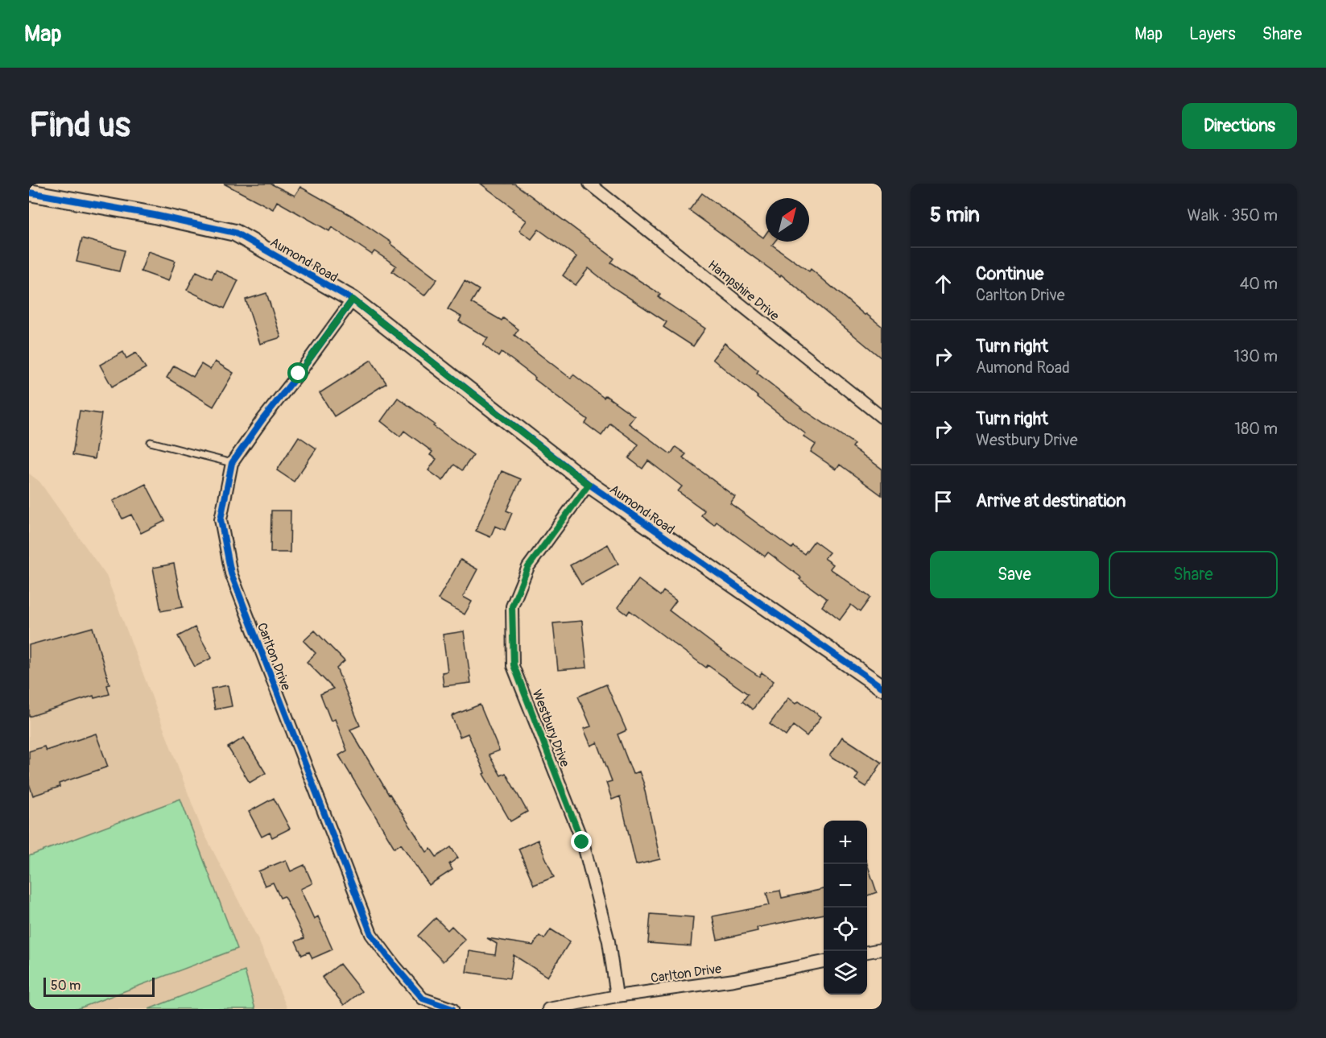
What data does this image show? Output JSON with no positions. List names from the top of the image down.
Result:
{
  "streets": {
    "street": [
      "Aumond Road",
      "Hampshire Drive",
      "Carlton Drive",
      "Westbury Drive"
    ]
  },
  "crossings": [
    ["Aumond Road", "Carlton Drive"],
    ["Aumond Road", "Westbury Drive"],
    ["Carlton Drive", "Westbury Drive"]
  ],
  "scale_bar": "50 m",
  "north": "top right",
  "page": {
    "header": "Map",
    "nav": ["Map", "Layers", "Share"],
    "buttons": [
      "Directions",
      ["Save", "Share"]
    ],
    "title": "Find us",
    "heading": ["5 min", "Walk · 350 m"],
    "list": [
      ["Continue", "Carlton Drive", "40 m"],
      ["Turn right", "Aumond Road", "130 m"],
      ["Turn right", "Westbury Drive", "180 m"],
      "Arrive at destination"
    ],
    "map_buttons": ["+", "−"],
    "scale": "50 m"
  }
}
